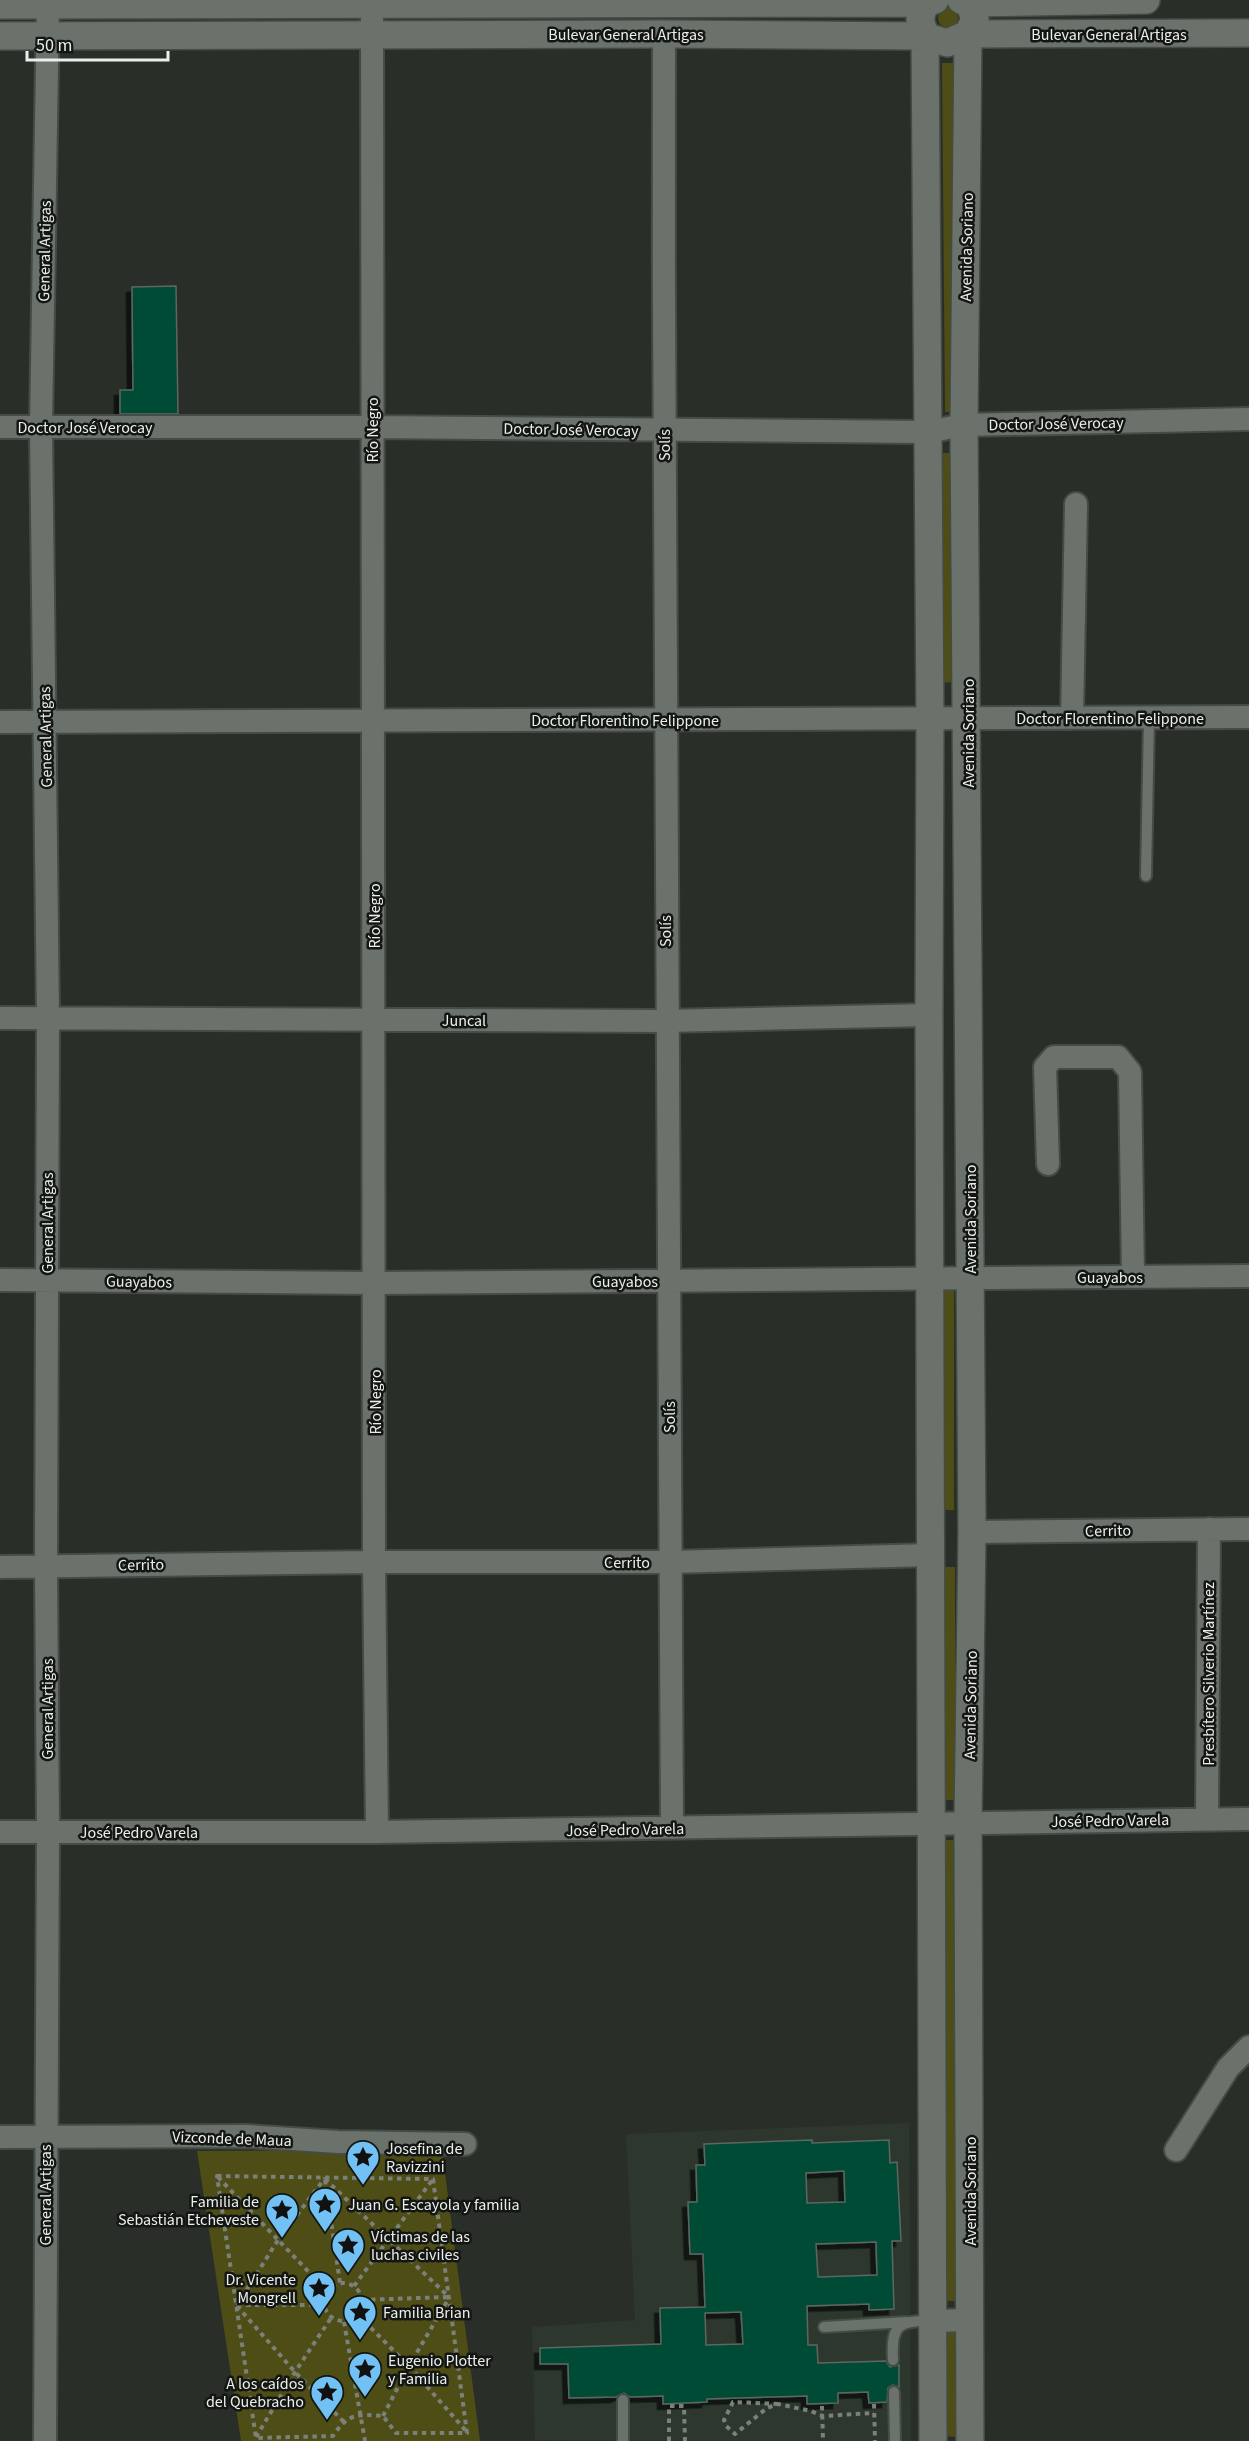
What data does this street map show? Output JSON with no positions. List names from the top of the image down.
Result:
{
  "streets": {
    "street": [
      "Bulevar General Artigas",
      "Avenida Soriano",
      "General Artigas",
      "Doctor José Verocay",
      "Río Negro",
      "Solís",
      "Doctor Florentino Felippone",
      "Juncal",
      "Guayabos",
      "Cerrito",
      "Presbítero Silverio Martínez",
      "José Pedro Varela",
      "Vizconde de Maua"
    ]
  },
  "crossings": [
    ["Bulevar General Artigas", "Avenida Soriano"],
    ["Bulevar General Artigas", "General Artigas"],
    ["Bulevar General Artigas", "Río Negro"],
    ["Bulevar General Artigas", "Solís"],
    ["Avenida Soriano", "Doctor José Verocay"],
    ["Avenida Soriano", "Doctor Florentino Felippone"],
    ["Avenida Soriano", "Guayabos"],
    ["Avenida Soriano", "Cerrito"],
    ["Avenida Soriano", "José Pedro Varela"],
    ["General Artigas", "Doctor José Verocay"],
    ["General Artigas", "Doctor Florentino Felippone"],
    ["General Artigas", "Juncal"],
    ["General Artigas", "Guayabos"],
    ["General Artigas", "Cerrito"],
    ["General Artigas", "José Pedro Varela"],
    ["General Artigas", "Vizconde de Maua"],
    ["Doctor José Verocay", "Río Negro"],
    ["Doctor José Verocay", "Solís"],
    ["Río Negro", "Doctor Florentino Felippone"],
    ["Río Negro", "Juncal"],
    ["Río Negro", "Guayabos"],
    ["Río Negro", "Cerrito"],
    ["Río Negro", "José Pedro Varela"],
    ["Solís", "Doctor Florentino Felippone"],
    ["Solís", "Juncal"],
    ["Solís", "Guayabos"],
    ["Solís", "Cerrito"],
    ["Solís", "José Pedro Varela"],
    ["Cerrito", "Presbítero Silverio Martínez"],
    ["Presbítero Silverio Martínez", "José Pedro Varela"]
  ],
  "places": {
    "place": [
      "Josefina de Ravizzini",
      "Juan G. Escayola y familia",
      "Familia de Sebastián Etcheveste",
      "Víctimas de las luchas civiles",
      "Dr. Vicente Mongrell",
      "Familia Brian",
      "Eugenio Plotter y Familia",
      "A los caídos del Quebracho"
    ]
  },
  "scale_bar": "50 m"
}
